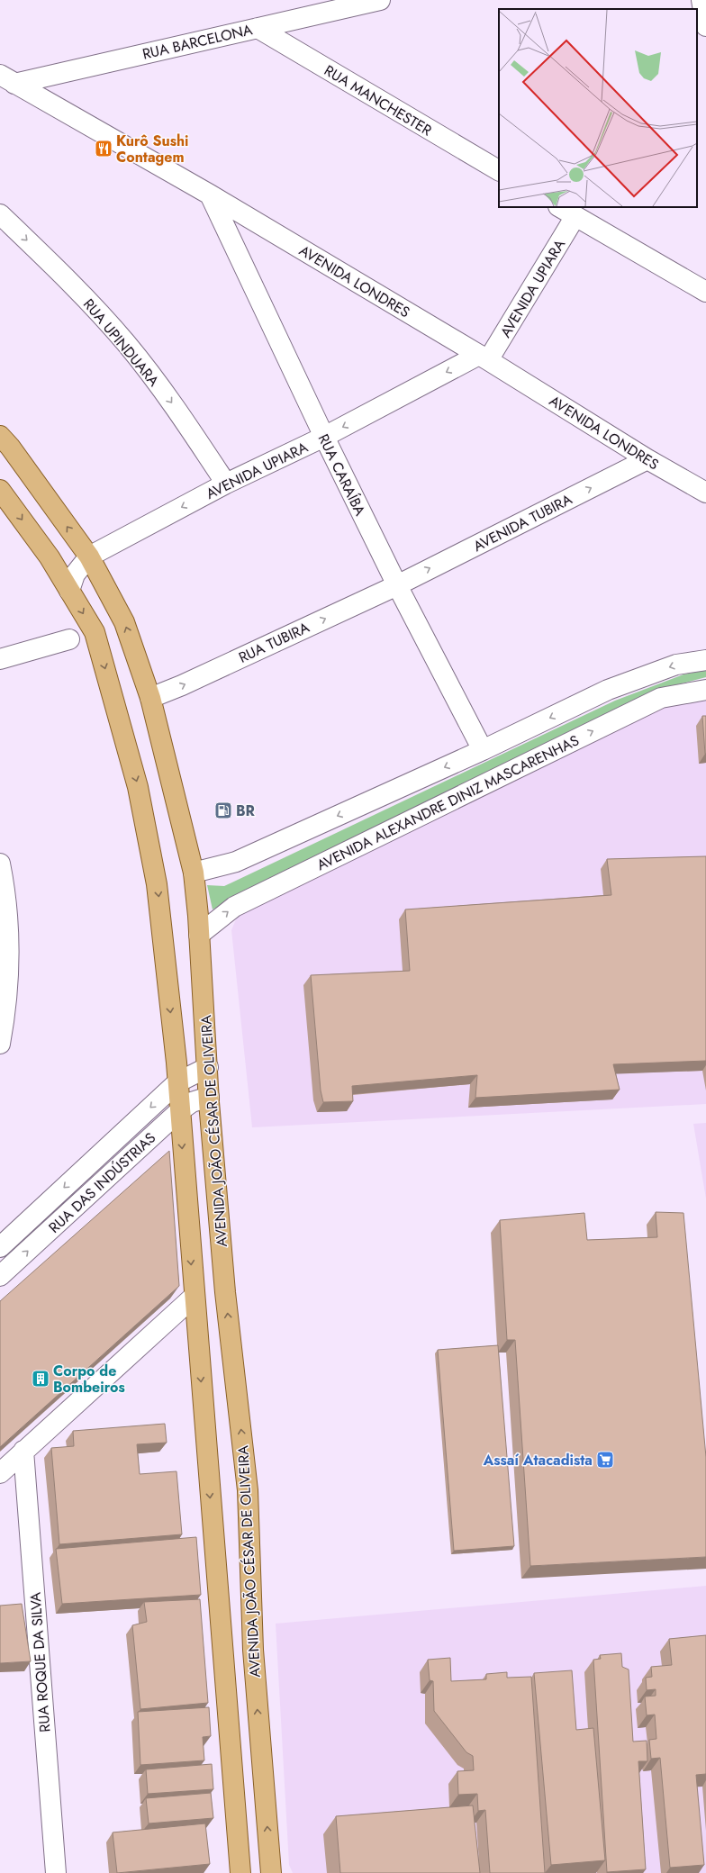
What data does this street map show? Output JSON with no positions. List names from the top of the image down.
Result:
{
  "streets": {
    "main road": ["AVENIDA JOÃO CÉSAR DE OLIVEIRA"],
    "street": [
      "RUA BARCELONA",
      "RUA MANCHESTER",
      "AVENIDA LONDRES",
      "AVENIDA UPIARA",
      "RUA UPINDUARA",
      "RUA CARAÍBA",
      "AVENIDA TUBIRA",
      "RUA TUBIRA",
      "AVENIDA ALEXANDRE DINIZ MASCARENHAS",
      "RUA DAS INDÚSTRIAS",
      "RUA ROQUE DA SILVA"
    ]
  },
  "crossings": [
    ["RUA BARCELONA", "RUA MANCHESTER"],
    ["RUA BARCELONA", "AVENIDA LONDRES"],
    ["AVENIDA LONDRES", "AVENIDA UPIARA"],
    ["AVENIDA LONDRES", "RUA CARAÍBA"],
    ["AVENIDA LONDRES", "AVENIDA TUBIRA"],
    ["AVENIDA UPIARA", "RUA UPINDUARA"],
    ["AVENIDA UPIARA", "RUA CARAÍBA"],
    ["AVENIDA UPIARA", "AVENIDA JOÃO CÉSAR DE OLIVEIRA"],
    ["RUA CARAÍBA", "AVENIDA TUBIRA"],
    ["RUA CARAÍBA", "RUA TUBIRA"],
    ["AVENIDA TUBIRA", "RUA TUBIRA"],
    ["RUA TUBIRA", "AVENIDA JOÃO CÉSAR DE OLIVEIRA"],
    ["AVENIDA ALEXANDRE DINIZ MASCARENHAS", "AVENIDA JOÃO CÉSAR DE OLIVEIRA"],
    ["AVENIDA JOÃO CÉSAR DE OLIVEIRA", "RUA DAS INDÚSTRIAS"]
  ],
  "one_way": [
    "AVENIDA UPIARA",
    "RUA UPINDUARA",
    "AVENIDA TUBIRA",
    "RUA TUBIRA"
  ],
  "places": {
    "restaurant": ["Kurô Sushi Contagem"],
    "fuel station": ["BR"],
    "building": ["Corpo de Bombeiros"],
    "supermarket": ["Assaí Atacadista"]
  }
}
